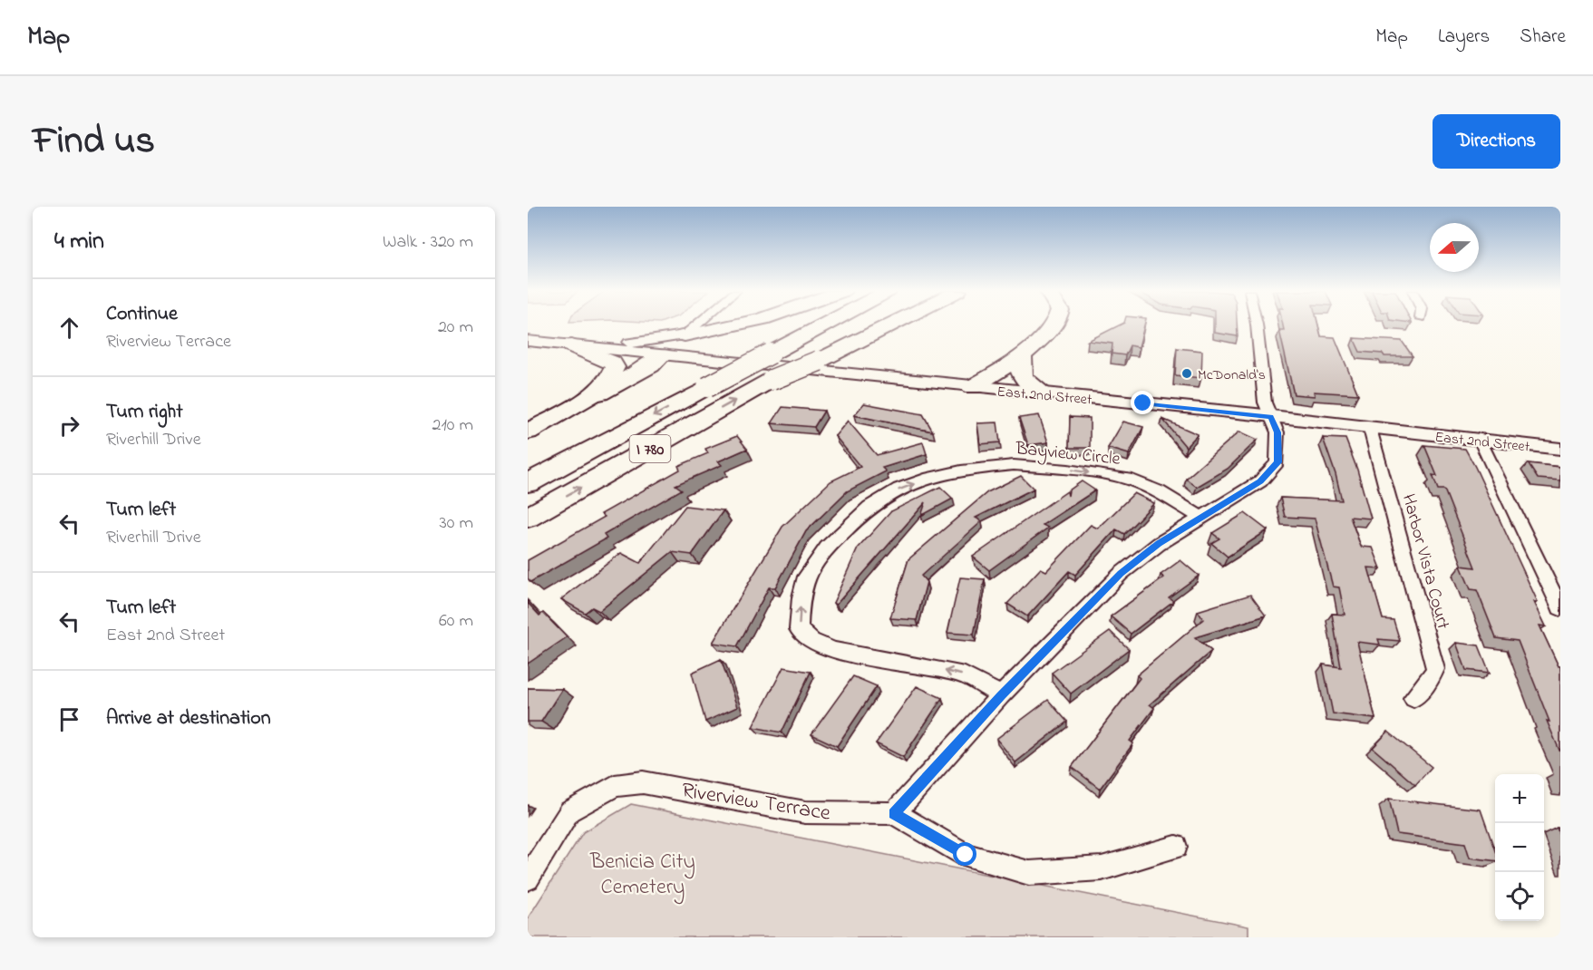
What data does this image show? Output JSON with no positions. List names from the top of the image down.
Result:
{
  "streets": {
    "highway": ["I 780"],
    "main road": ["East 2nd Street"],
    "street": ["Bayview Circle", "Harbor Vista Court", "Riverview Terrace"]
  },
  "crossings": [
    ["East 2nd Street", "Harbor Vista Court"]
  ],
  "parks": ["Benicia City Cemetery"],
  "places": ["McDonald's"],
  "north": "left",
  "page": {
    "header": "Map",
    "nav": ["Map", "Layers", "Share"],
    "title": "Find us",
    "buttons": "Directions",
    "heading": ["4 min", "Walk · 320 m"],
    "list": [
      ["Continue", "Riverview Terrace", "20 m"],
      ["Turn right", "Riverhill Drive", "210 m"],
      ["Turn left", "Riverhill Drive", "30 m"],
      ["Turn left", "East 2nd Street", "60 m"],
      "Arrive at destination"
    ],
    "map_buttons": ["+", "−"]
  }
}
